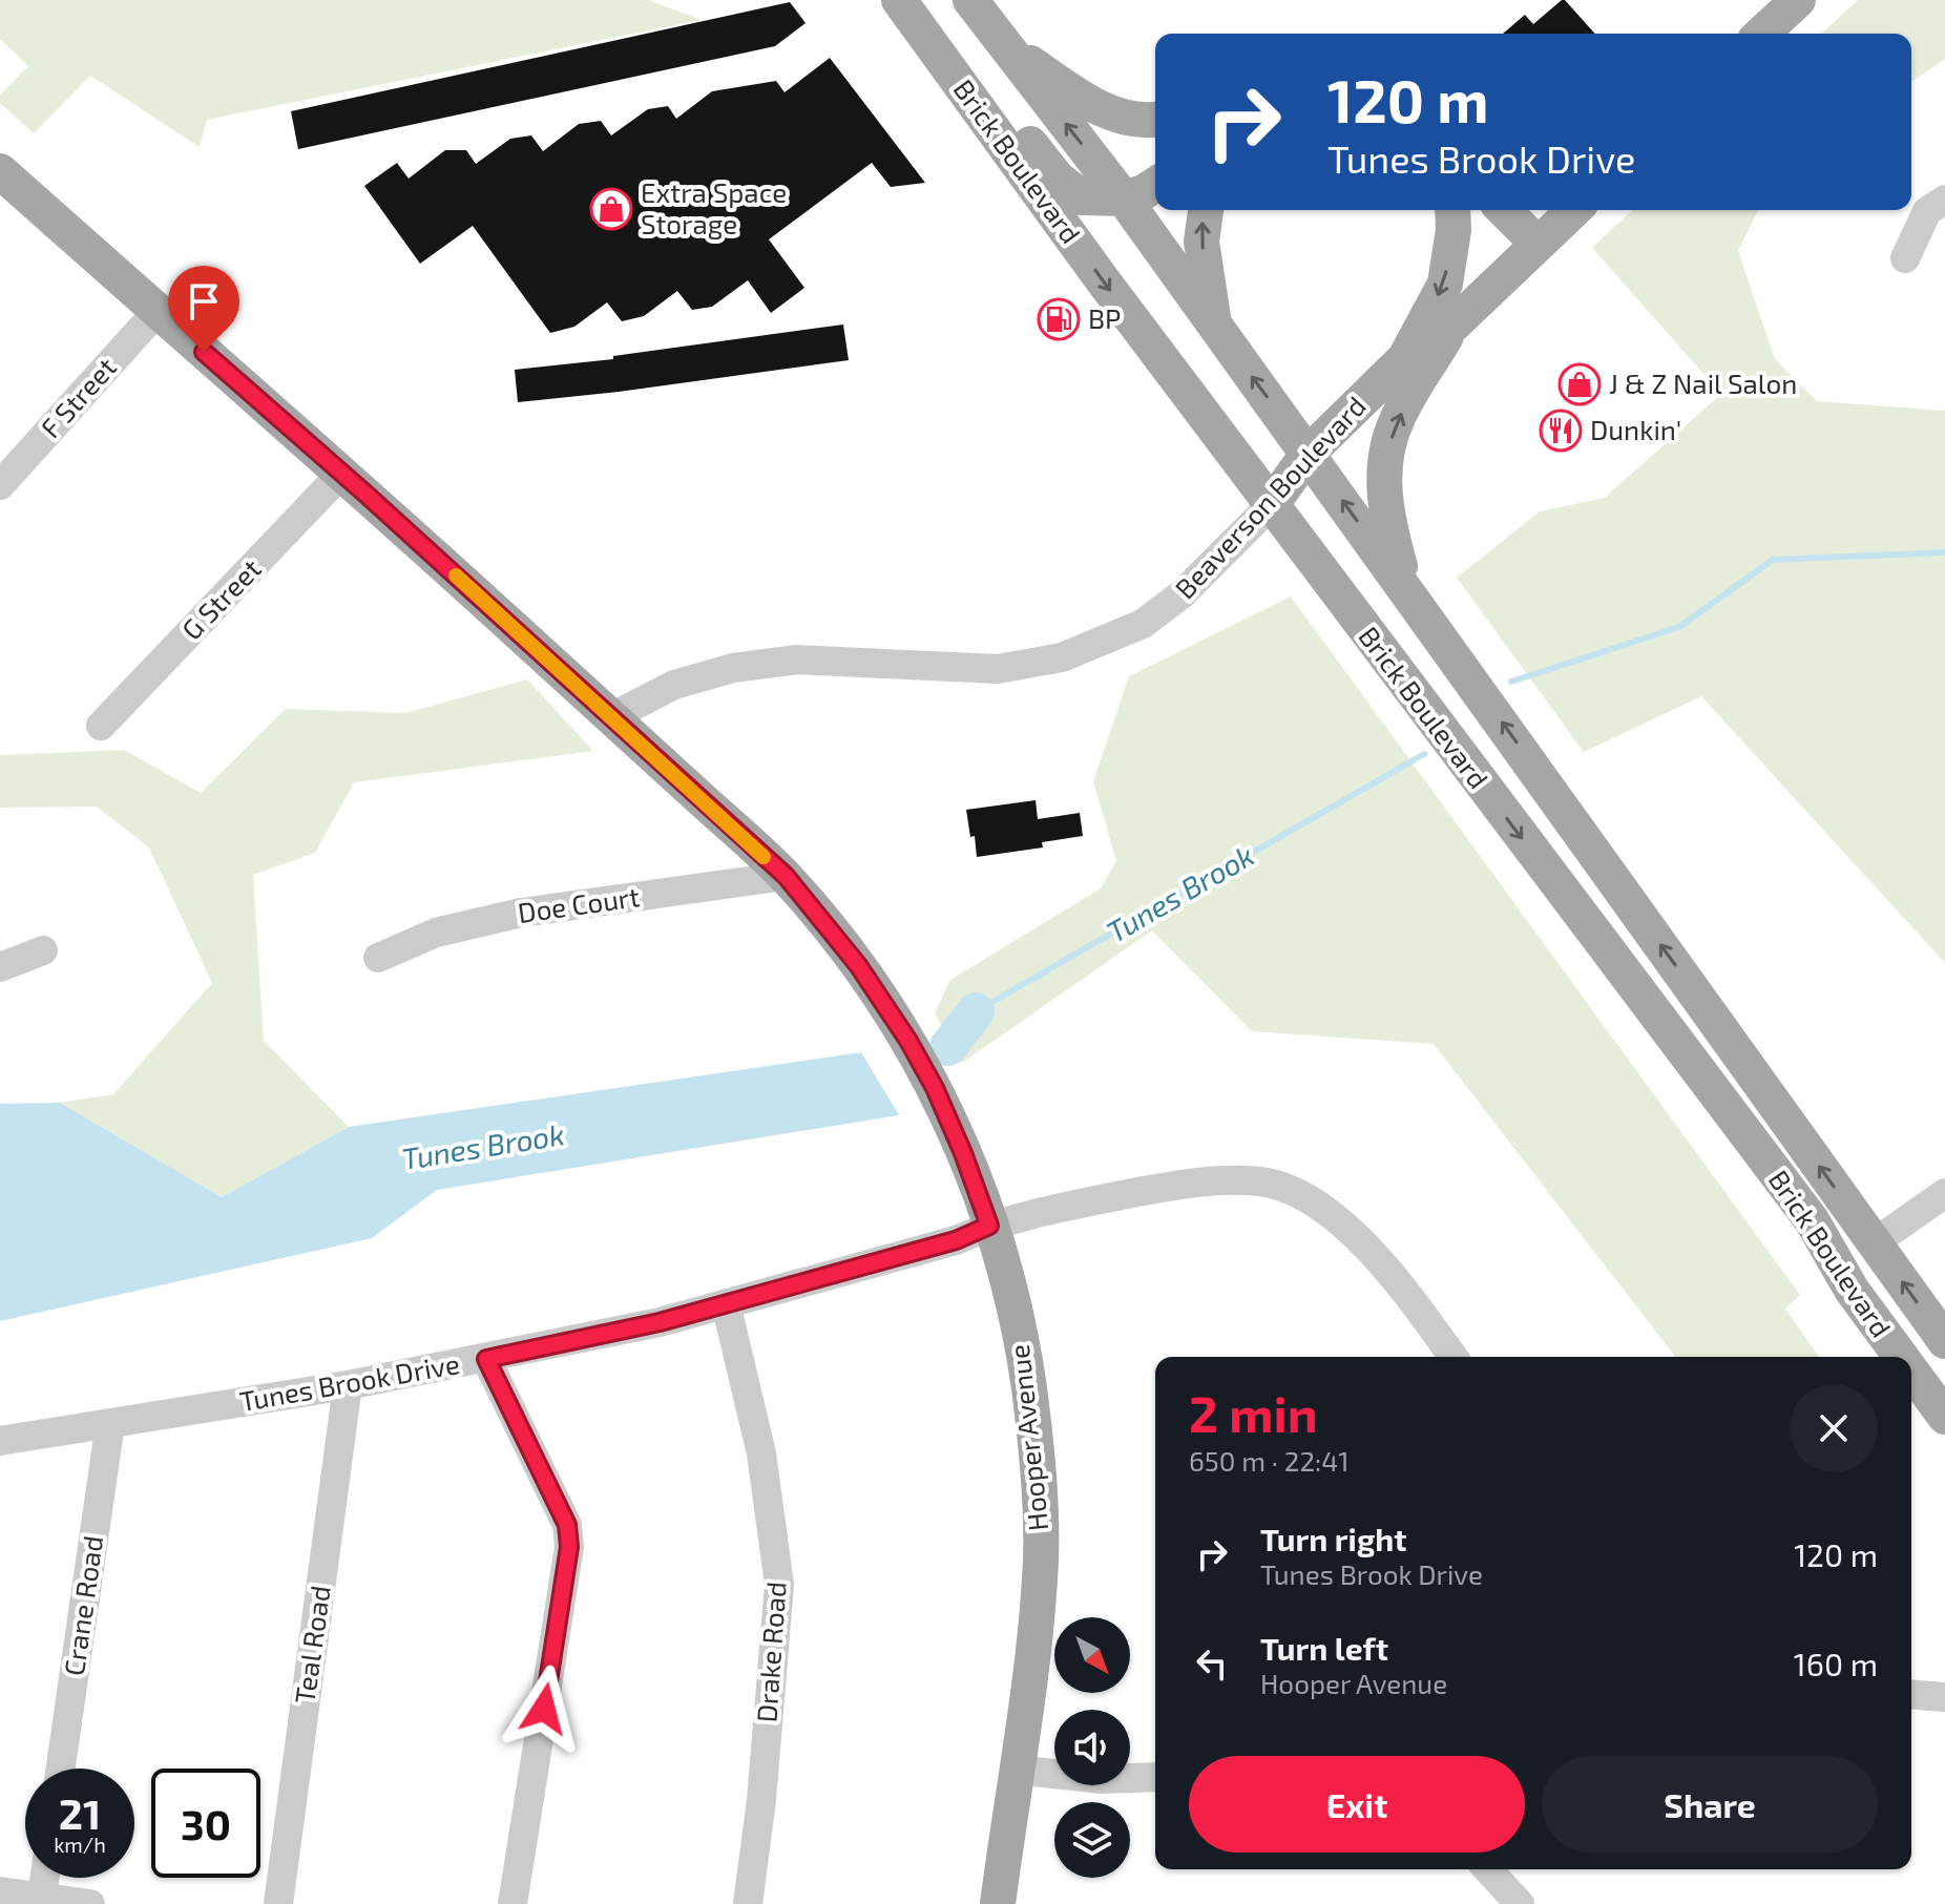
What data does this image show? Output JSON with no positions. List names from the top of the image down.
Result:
{
  "streets": {
    "main road": ["Brick Boulevard", "Beaverson Boulevard", "Hooper Avenue"],
    "street": [
      "F Street",
      "G Street",
      "Doe Court",
      "Tunes Brook Drive",
      "Crane Road",
      "Teal Road",
      "Drake Road"
    ]
  },
  "crossings": [
    ["Brick Boulevard", "Beaverson Boulevard"],
    ["F Street", "Hooper Avenue"],
    ["Beaverson Boulevard", "Hooper Avenue"],
    ["G Street", "Hooper Avenue"],
    ["Doe Court", "Hooper Avenue"],
    ["Tunes Brook Drive", "Hooper Avenue"],
    ["Tunes Brook Drive", "Crane Road"],
    ["Tunes Brook Drive", "Teal Road"],
    ["Tunes Brook Drive", "Drake Road"]
  ],
  "water": ["Tunes Brook"],
  "places": {
    "shop": ["Extra Space Storage", "J & Z Nail Salon"],
    "fuel station": ["BP"],
    "restaurant": ["Dunkin'"]
  },
  "north": "bottom right",
  "page": {
    "turn": ["120 m", "Tunes Brook Drive"],
    "heading": ["2 min", "650 m · 22:41"],
    "list": [
      {
        "name": "Turn right",
        "note": "Tunes Brook Drive",
        "value": "120 m"
      },
      {
        "name": "Turn left",
        "note": "Hooper Avenue",
        "value": "160 m"
      }
    ],
    "buttons": ["Exit", "Share"],
    "speed": "21 km/h",
    "limit": "30"
  }
}
